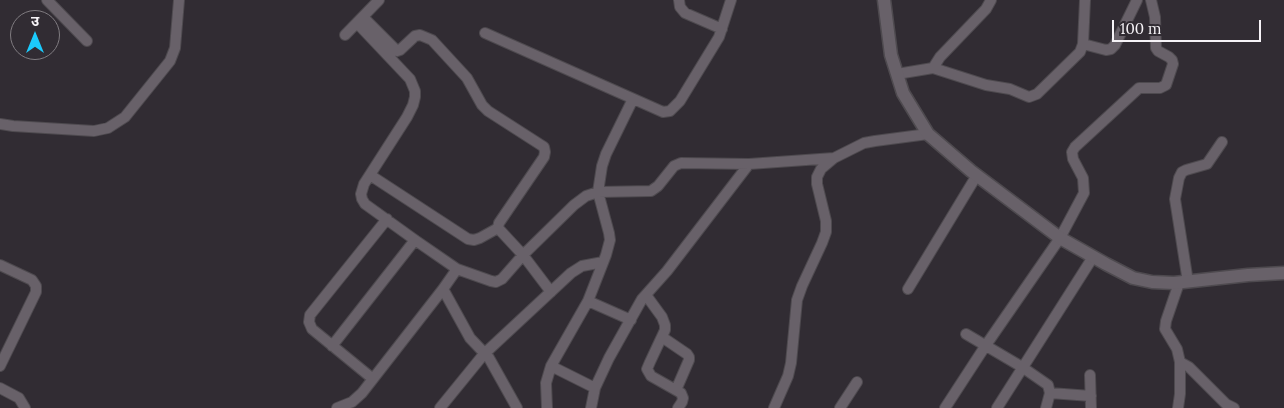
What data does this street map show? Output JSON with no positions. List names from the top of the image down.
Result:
{
  "scale_bar": "100 m",
  "north": "top"
}
